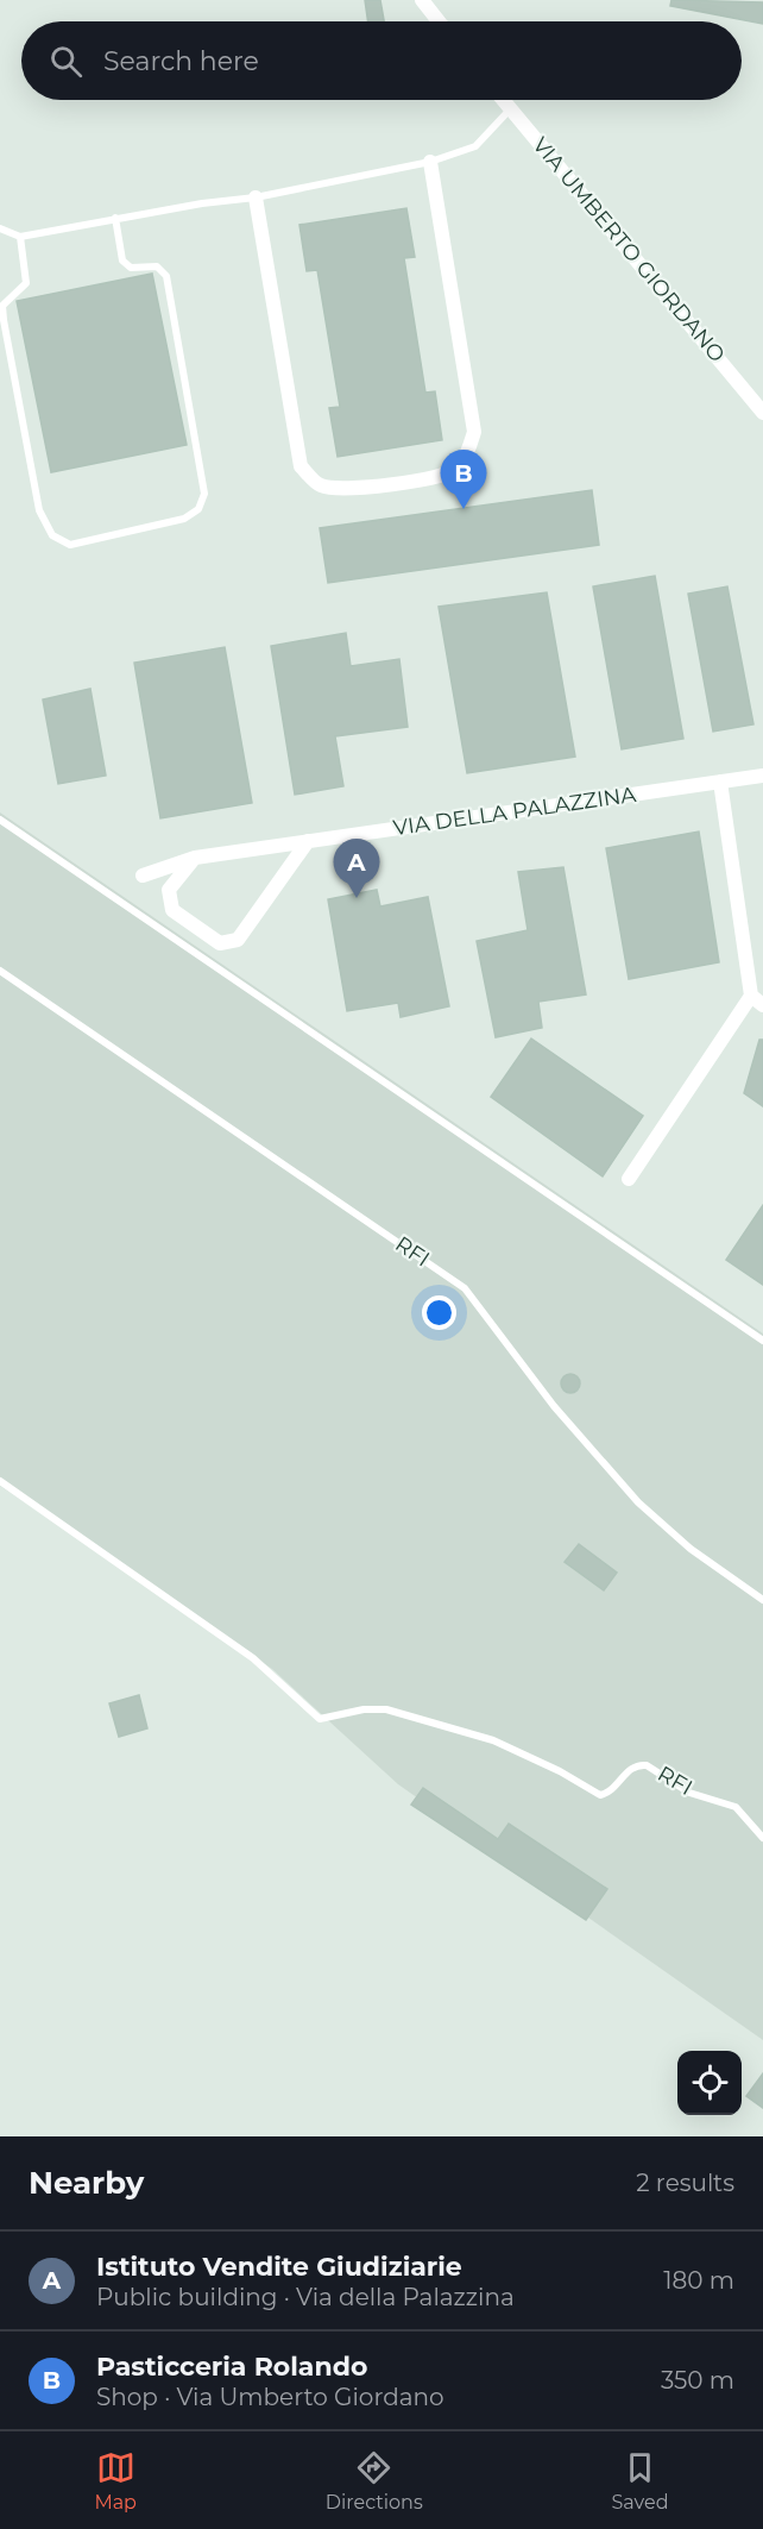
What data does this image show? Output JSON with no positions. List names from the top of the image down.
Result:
{
  "streets": {
    "street": ["VIA UMBERTO GIORDANO", "VIA DELLA PALAZZINA"],
    "lane": ["RFI"]
  },
  "page": {
    "search": "Search here",
    "pins": ["B", "A"],
    "heading": ["Nearby", "2 results"],
    "list": [
      {
        "mark": "A",
        "name": "Istituto Vendite Giudiziarie",
        "note": "Public building · Via della Palazzina",
        "value": "180 m"
      },
      {
        "mark": "B",
        "name": "Pasticceria Rolando",
        "note": "Shop · Via Umberto Giordano",
        "value": "350 m"
      }
    ],
    "nav": ["Map", "Directions", "Saved"]
  }
}
